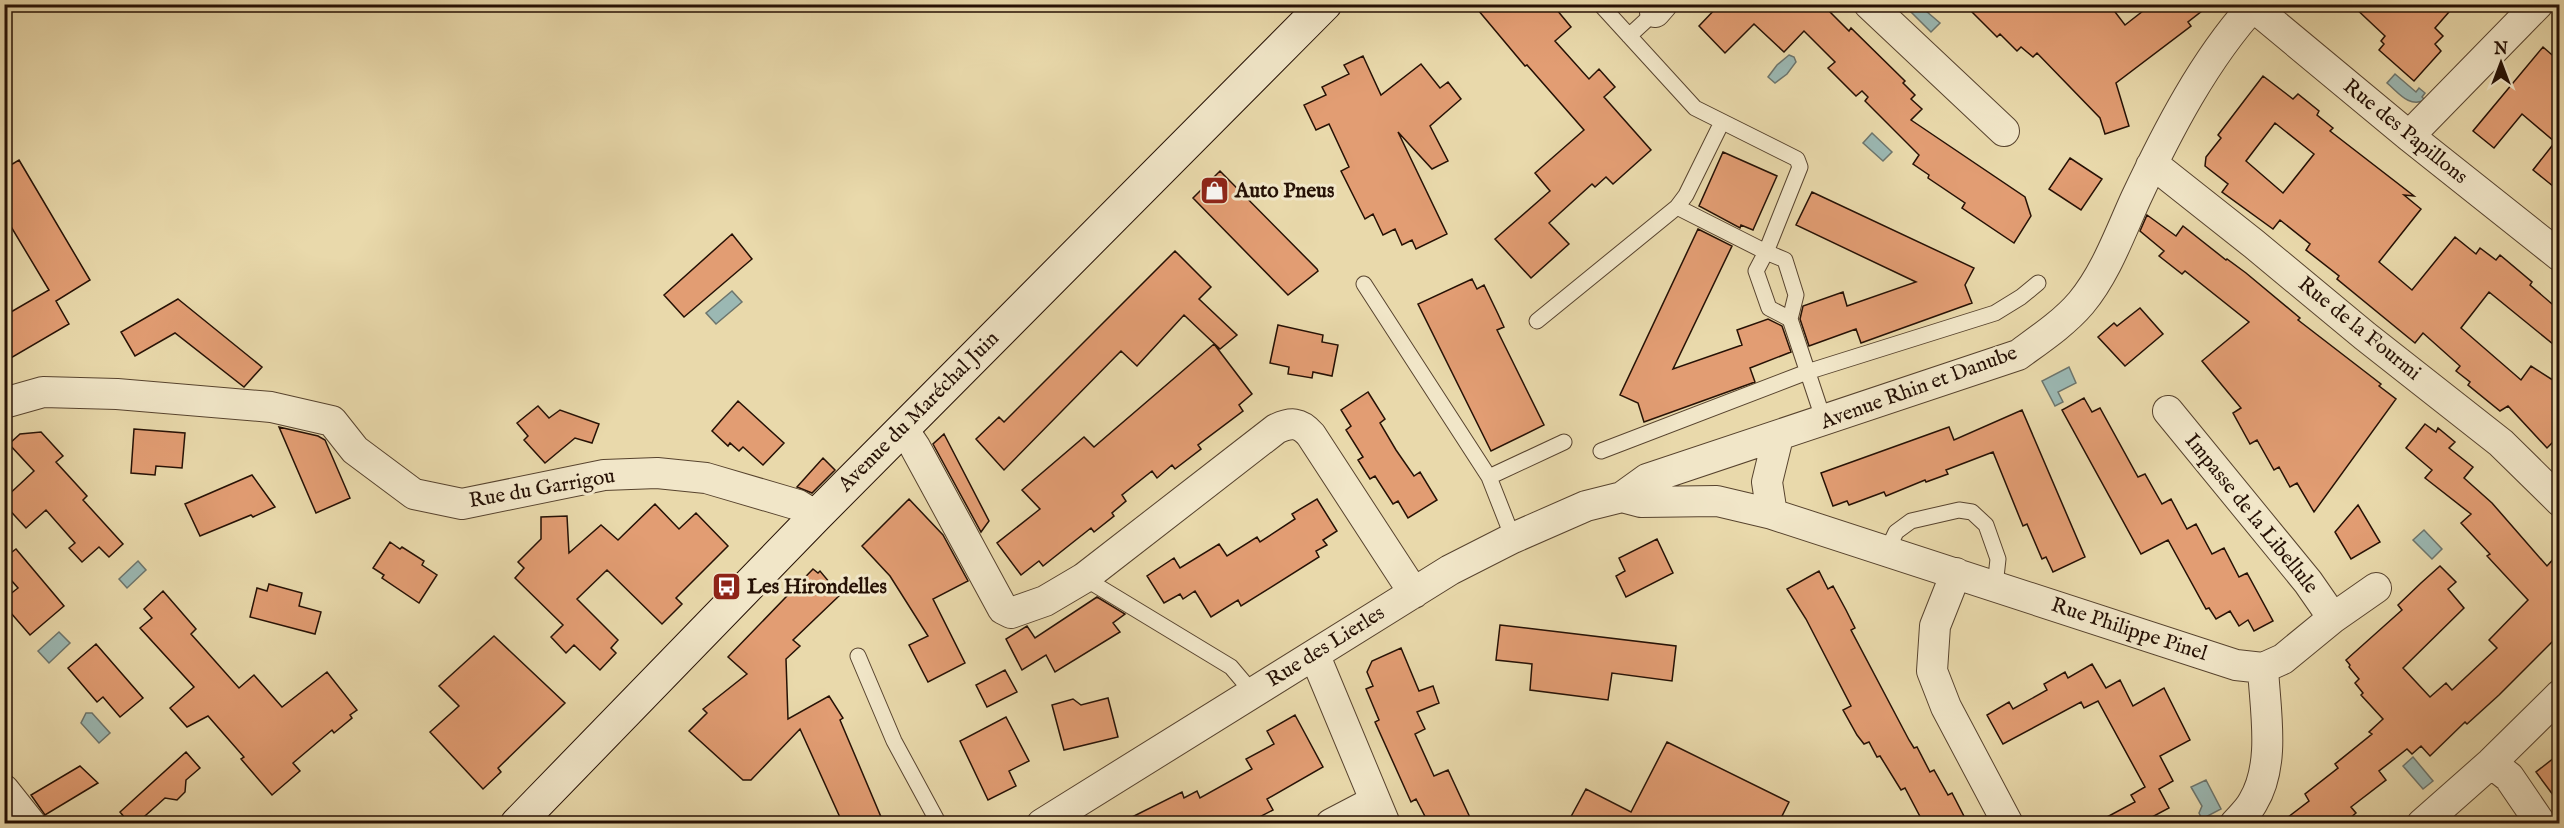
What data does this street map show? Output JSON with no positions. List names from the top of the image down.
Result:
{
  "streets": {
    "main road": ["Avenue du Maréchal Juin"],
    "street": [
      "Rue des Papillons",
      "Rue de la Fourmi",
      "Avenue Rhin et Danube",
      "Rue du Garrigou",
      "Impasse de la Libellule",
      "Rue Philippe Pinel",
      "Rue des Lierles"
    ]
  },
  "crossings": [
    ["Rue des Papillons", "Avenue Rhin et Danube"],
    ["Rue de la Fourmi", "Avenue Rhin et Danube"],
    ["Avenue Rhin et Danube", "Rue Philippe Pinel"],
    ["Avenue Rhin et Danube", "Rue des Lierles"],
    ["Avenue du Maréchal Juin", "Rue du Garrigou"],
    ["Rue Philippe Pinel", "Rue des Lierles"]
  ],
  "places": {
    "shop": ["Auto Pneus"],
    "bus stop": ["Les Hirondelles"]
  },
  "north": "top"
}
